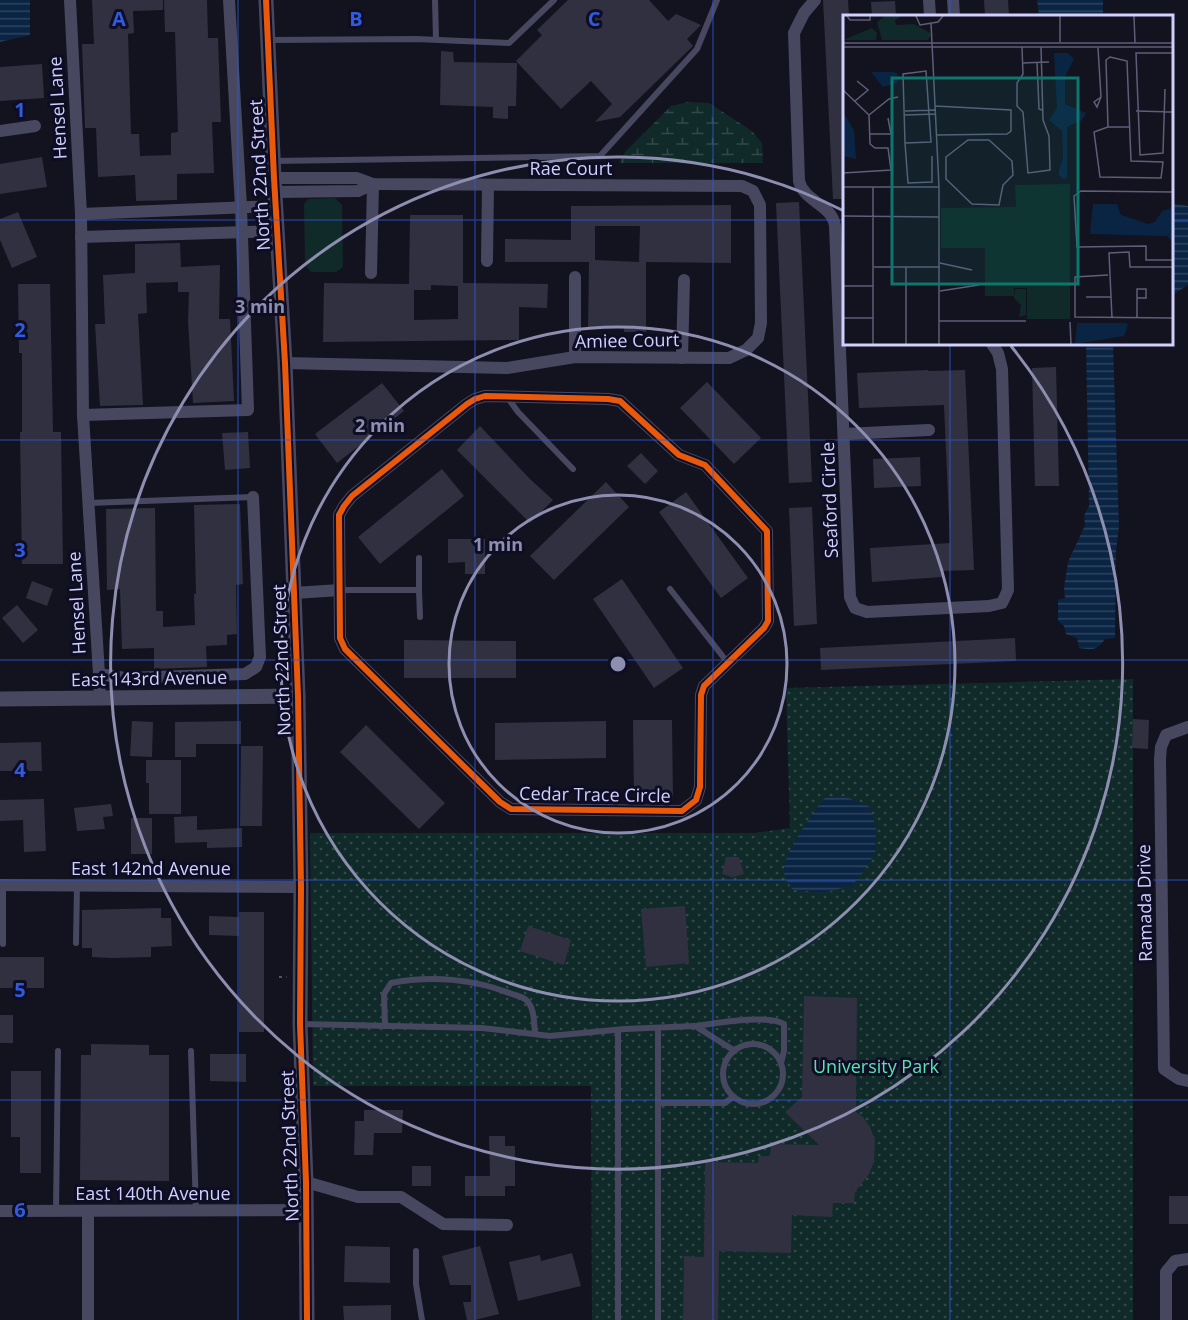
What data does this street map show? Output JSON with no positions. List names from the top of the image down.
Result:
{
  "streets": {
    "street": [
      "Hensel Lane",
      "Rae Court",
      "North 22nd Street",
      "Amiee Court",
      "Seaford Circle",
      "East 143rd Avenue",
      "Cedar Trace Circle",
      "East 142nd Avenue",
      "Ramada Drive",
      "East 140th Avenue"
    ]
  },
  "crossings": [
    ["Rae Court", "North 22nd Street"],
    ["Rae Court", "Amiee Court"],
    ["North 22nd Street", "Amiee Court"],
    ["North 22nd Street", "East 143rd Avenue"],
    ["North 22nd Street", "East 142nd Avenue"],
    ["North 22nd Street", "East 140th Avenue"]
  ],
  "parks": ["University Park"],
  "grid": {
    "columns": ["A", "B", "C"],
    "rows": [
      "1",
      "2",
      "3",
      "4",
      "5",
      "6"
    ]
  },
  "rings": ["3 min", "2 min", "1 min"]
}
